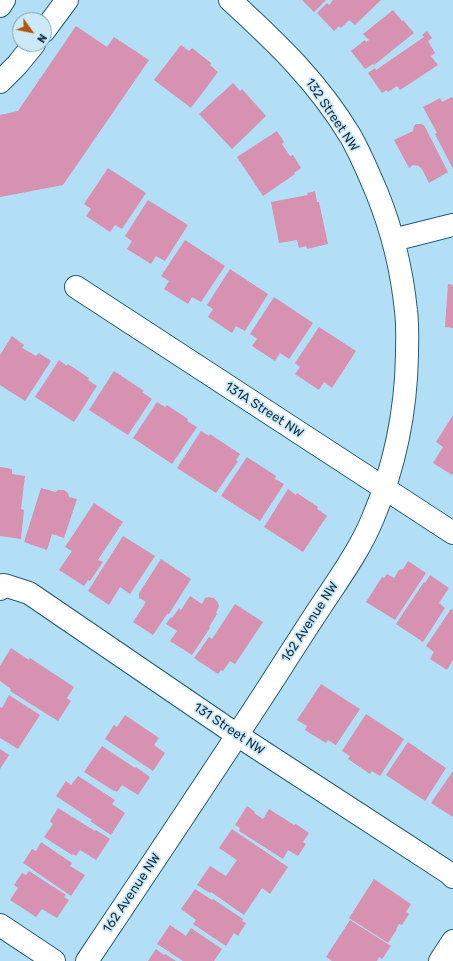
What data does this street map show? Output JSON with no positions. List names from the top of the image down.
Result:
{
  "streets": {
    "street": [
      "132 Street NW",
      "131A Street NW",
      "162 Avenue NW",
      "131 Street NW"
    ]
  },
  "crossings": [
    ["132 Street NW", "162 Avenue NW"],
    ["131A Street NW", "162 Avenue NW"],
    ["162 Avenue NW", "131 Street NW"]
  ],
  "north": "bottom right"
}
